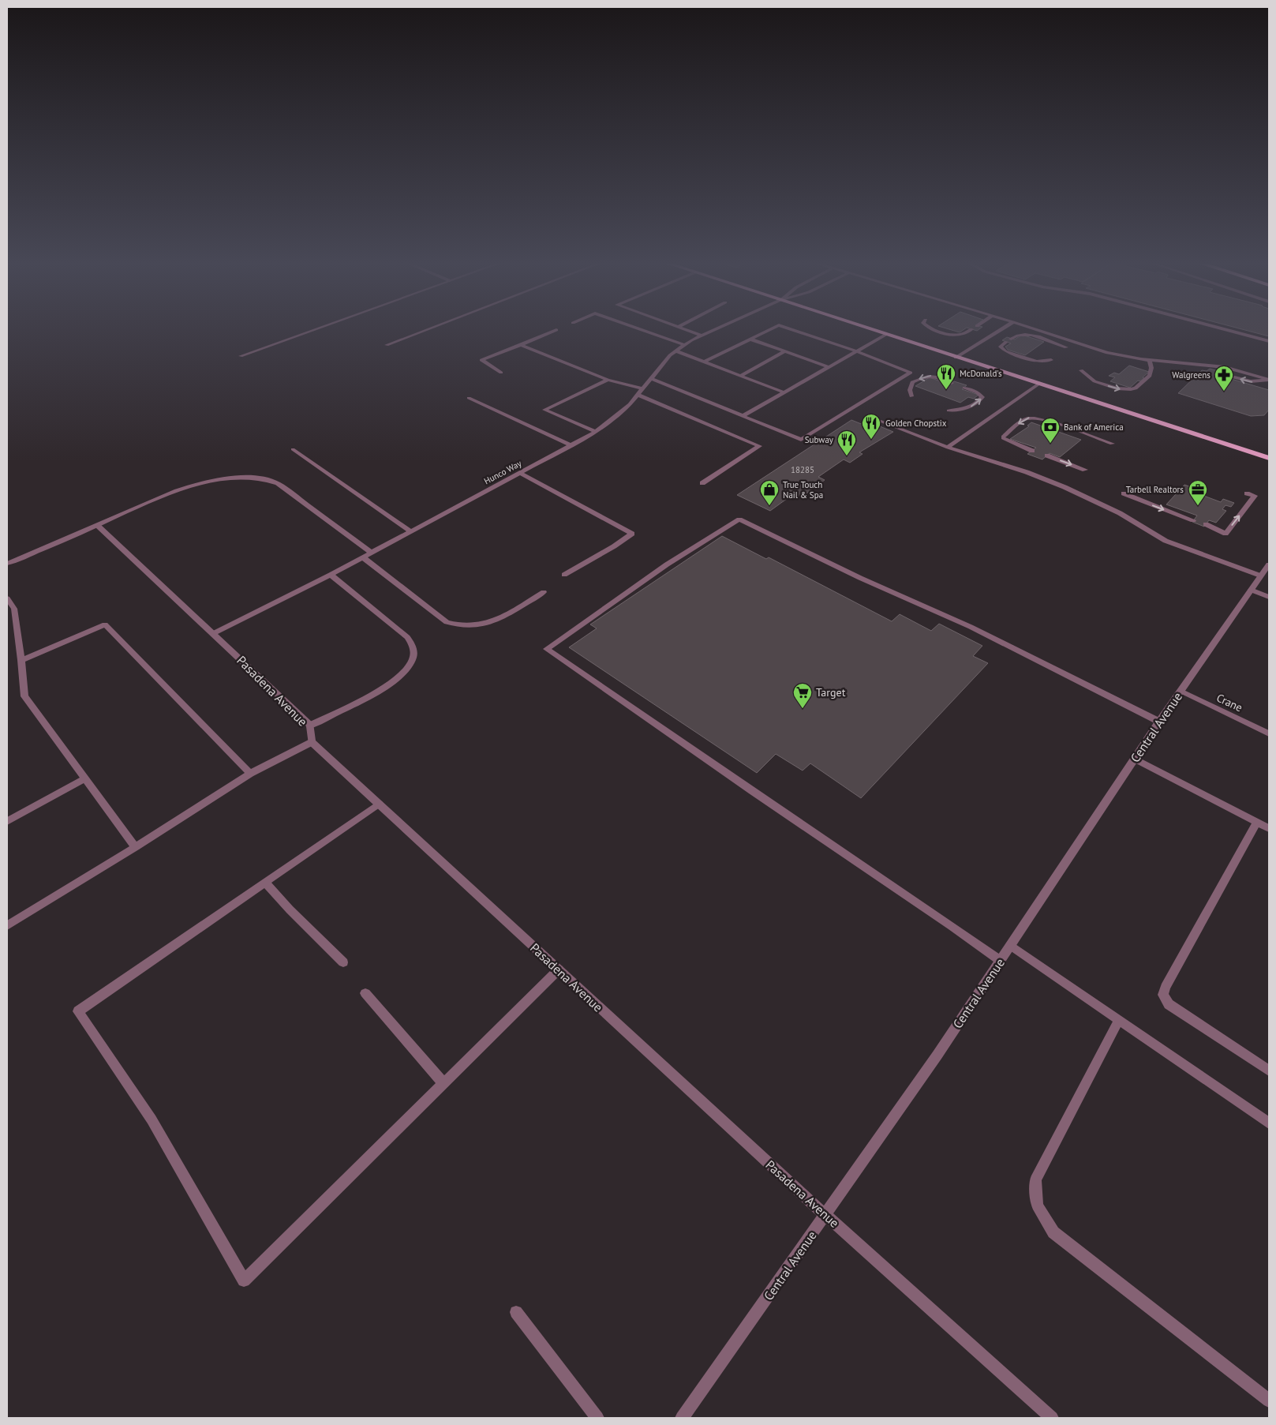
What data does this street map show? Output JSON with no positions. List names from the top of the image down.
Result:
{
  "streets": {
    "street": [
      "Hunco Way",
      "Pasadena Avenue",
      "Crane",
      "Central Avenue"
    ]
  },
  "crossings": [
    ["Hunco Way", "Pasadena Avenue"],
    ["Pasadena Avenue", "Central Avenue"],
    ["Crane", "Central Avenue"]
  ],
  "places": {
    "restaurant": ["McDonald's", "Golden Chopstix", "Subway"],
    "pharmacy": ["Walgreens"],
    "bank": ["Bank of America"],
    "shop": ["True Touch Nail & Spa"],
    "office": ["Tarbell Realtors"],
    "supermarket": ["Target"]
  },
  "house_numbers": ["18285"]
}
